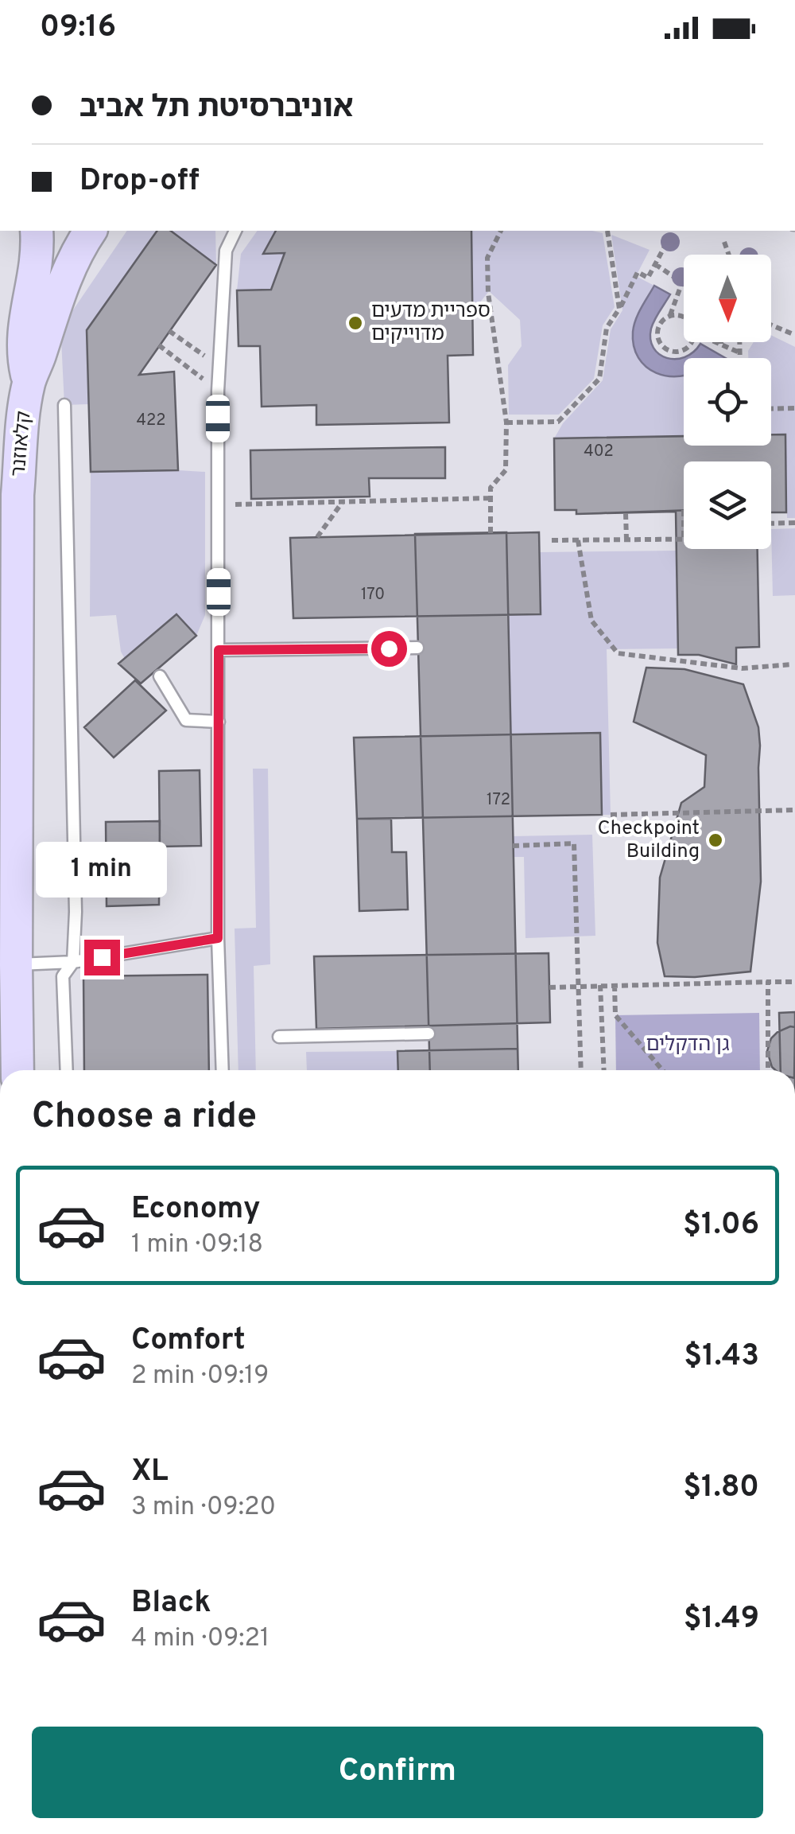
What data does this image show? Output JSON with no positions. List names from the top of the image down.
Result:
{
  "streets": {
    "street": ["קלאוזנר"]
  },
  "parks": ["גן הדקלים"],
  "places": ["ספריית מדעים מדוייקים", "Checkpoint Building"],
  "house_numbers": [
    "422",
    "402",
    "170",
    "172"
  ],
  "north": "bottom",
  "page": {
    "status": "09:16",
    "banner": ["אוניברסיטת תל אביב", "Drop-off"],
    "bubble": "1 min",
    "heading": "Choose a ride",
    "list": [
      {
        "name": "Economy",
        "note": "1 min · 09:18",
        "value": "$1.06"
      },
      {
        "name": "Comfort",
        "note": "2 min · 09:19",
        "value": "$1.43"
      },
      {
        "name": "XL",
        "note": "3 min · 09:20",
        "value": "$1.80"
      },
      {
        "name": "Black",
        "note": "4 min · 09:21",
        "value": "$1.49"
      }
    ],
    "buttons": "Confirm"
  }
}
